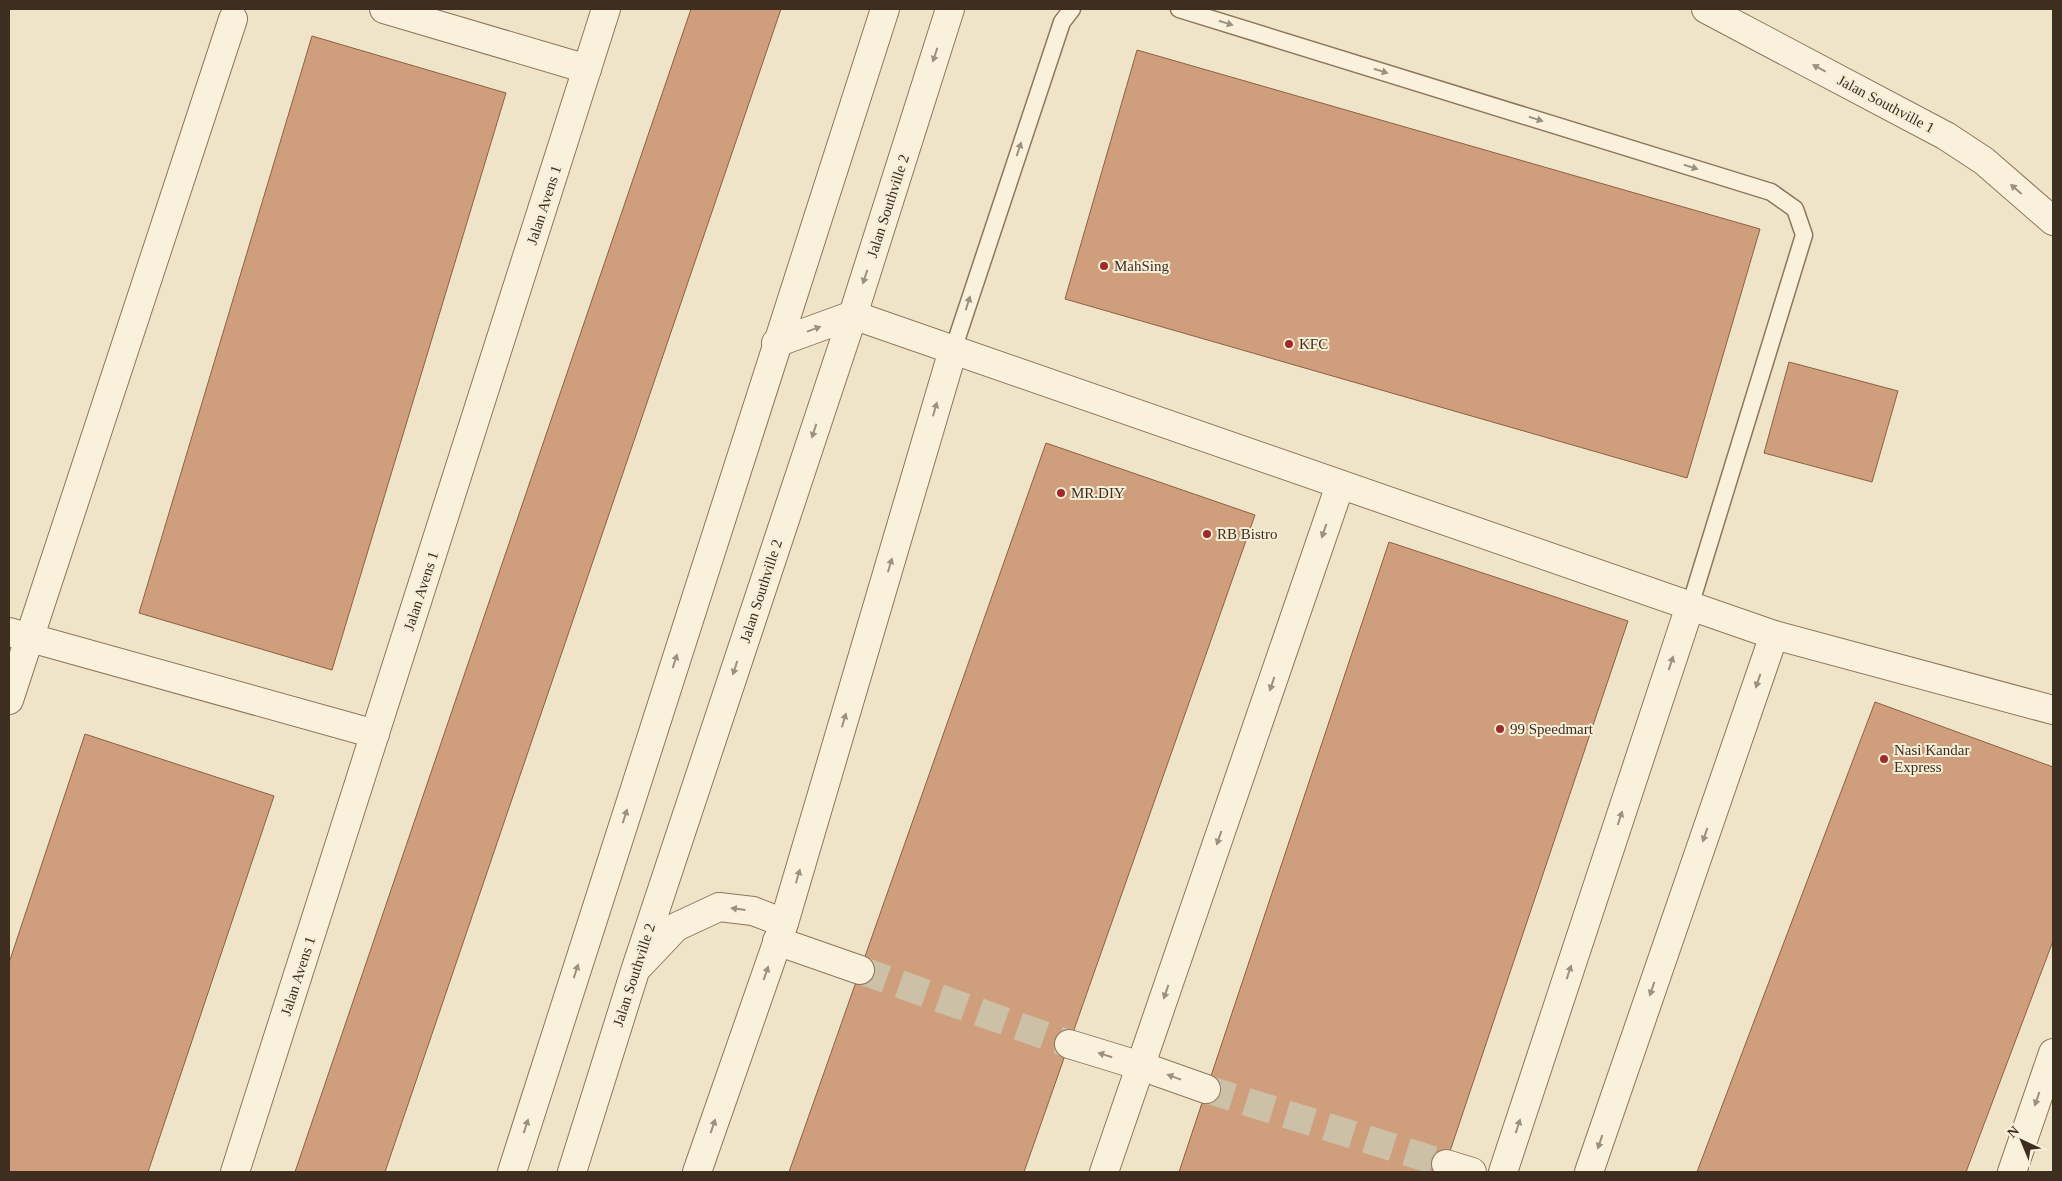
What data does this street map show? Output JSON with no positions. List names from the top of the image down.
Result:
{
  "streets": {
    "street": ["Jalan Southville 1", "Jalan Avens 1", "Jalan Southville 2"]
  },
  "one_way": ["Jalan Southville 1"],
  "places": [
    "MahSing",
    "KFC",
    "MR.DIY",
    "RB Bistro",
    "99 Speedmart",
    "Nasi Kandar Express"
  ],
  "north": "top left"
}
